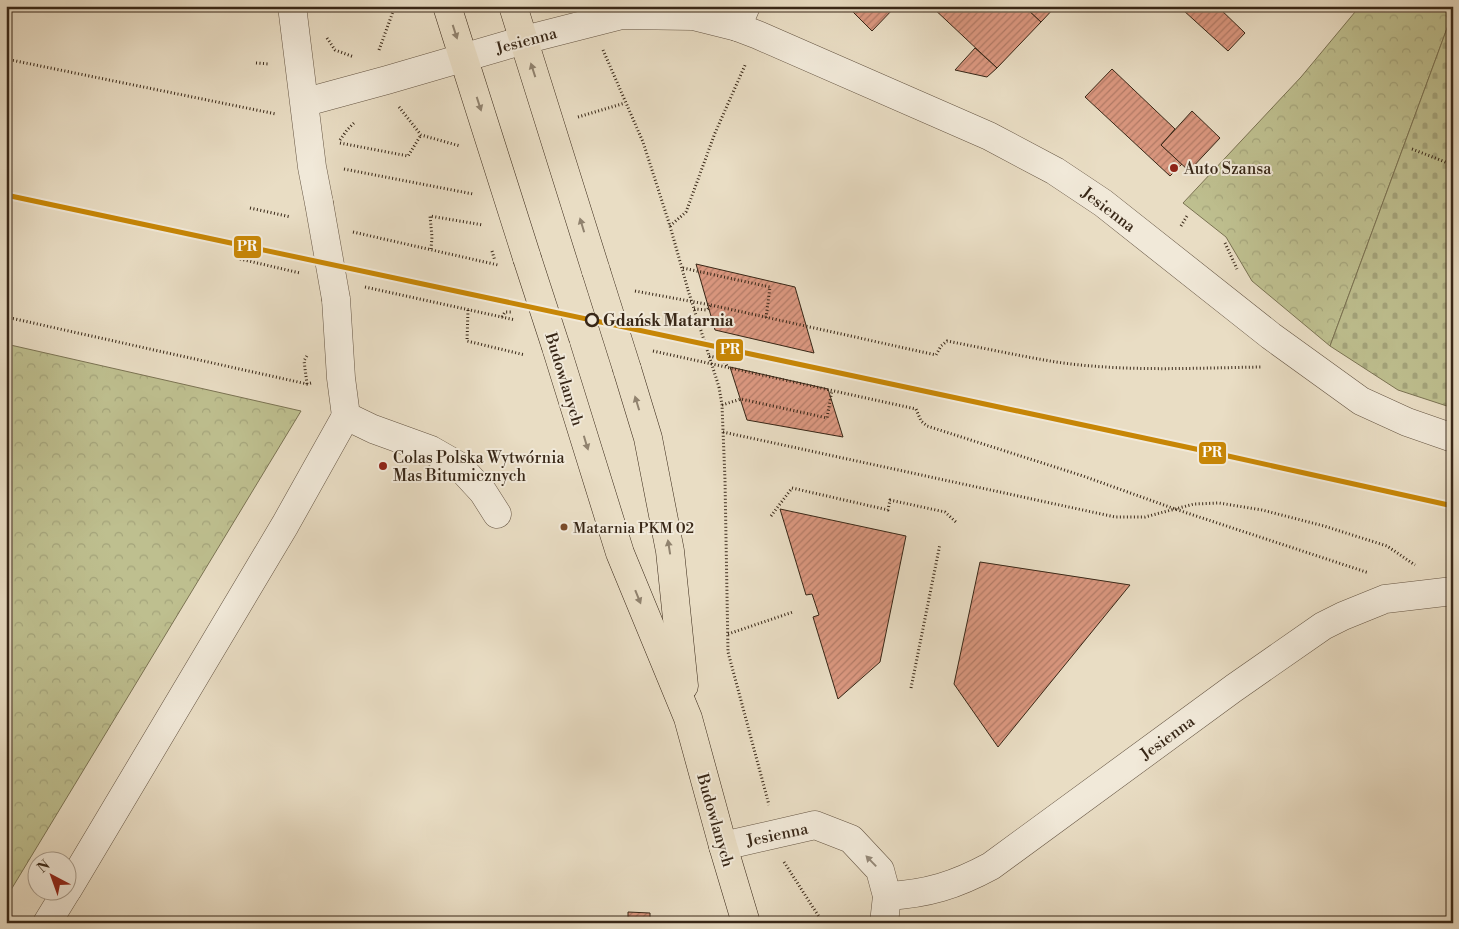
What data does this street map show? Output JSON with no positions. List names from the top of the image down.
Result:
{
  "streets": {
    "main road": ["Budowlanych"],
    "street": ["Jesienna"]
  },
  "crossings": [
    ["Jesienna", "Budowlanych"]
  ],
  "places": [
    "Auto Szansa",
    "Gdańsk Matarnia",
    "Colas Polska Wytwórnia Mas Bitumicznych",
    "Matarnia PKM 02"
  ],
  "lines": ["transit line PR"],
  "north": "top left"
}
